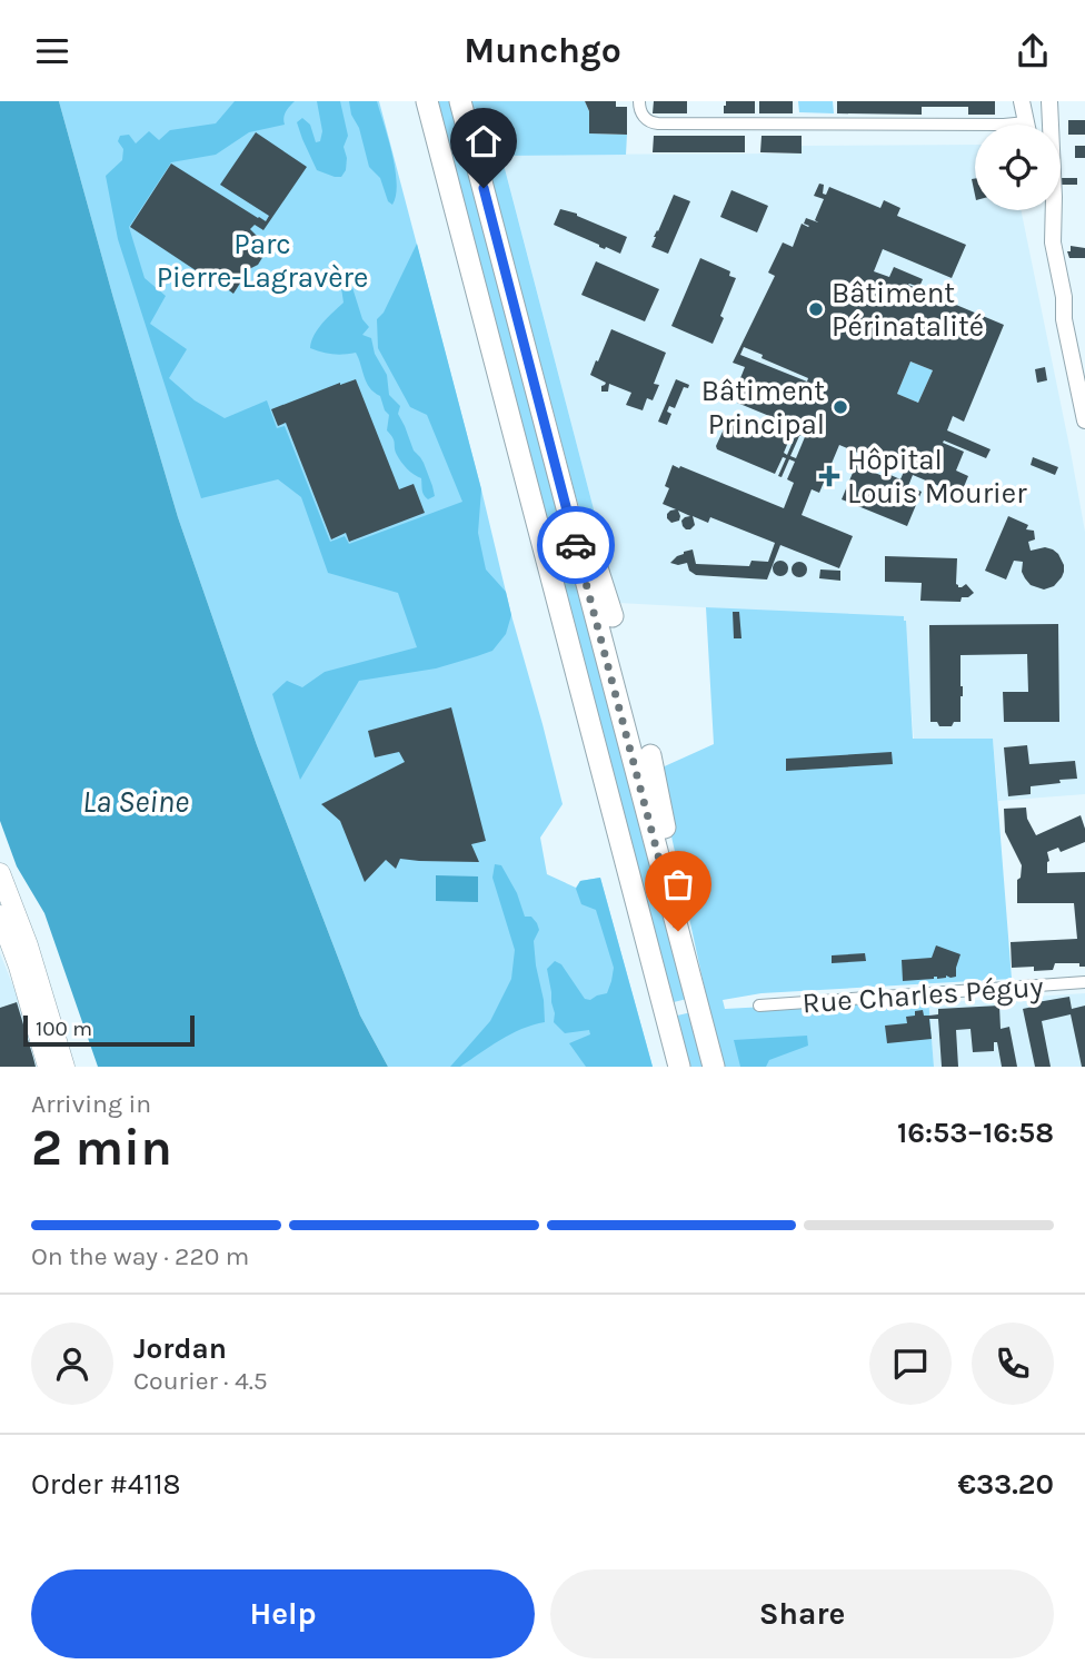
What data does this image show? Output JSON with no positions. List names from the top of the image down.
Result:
{
  "streets": {
    "street": ["Rue Charles Péguy"]
  },
  "water": ["La Seine"],
  "parks": ["Parc Pierre-Lagravère"],
  "places": {
    "other": ["Bâtiment Périnatalité", "Bâtiment Principal"],
    "health": ["Hôpital Louis Mourier"]
  },
  "scale_bar": "100 m",
  "page": {
    "header": "Munchgo",
    "scale": "100 m",
    "heading": ["2 min", "Arriving in", "16:53–16:58"],
    "panel": [
      "Jordan",
      "Courier · 4.5",
      "Order #4118",
      "€33.20"
    ],
    "bar": "On the way · 220 m",
    "buttons": ["Help", "Share"]
  }
}
